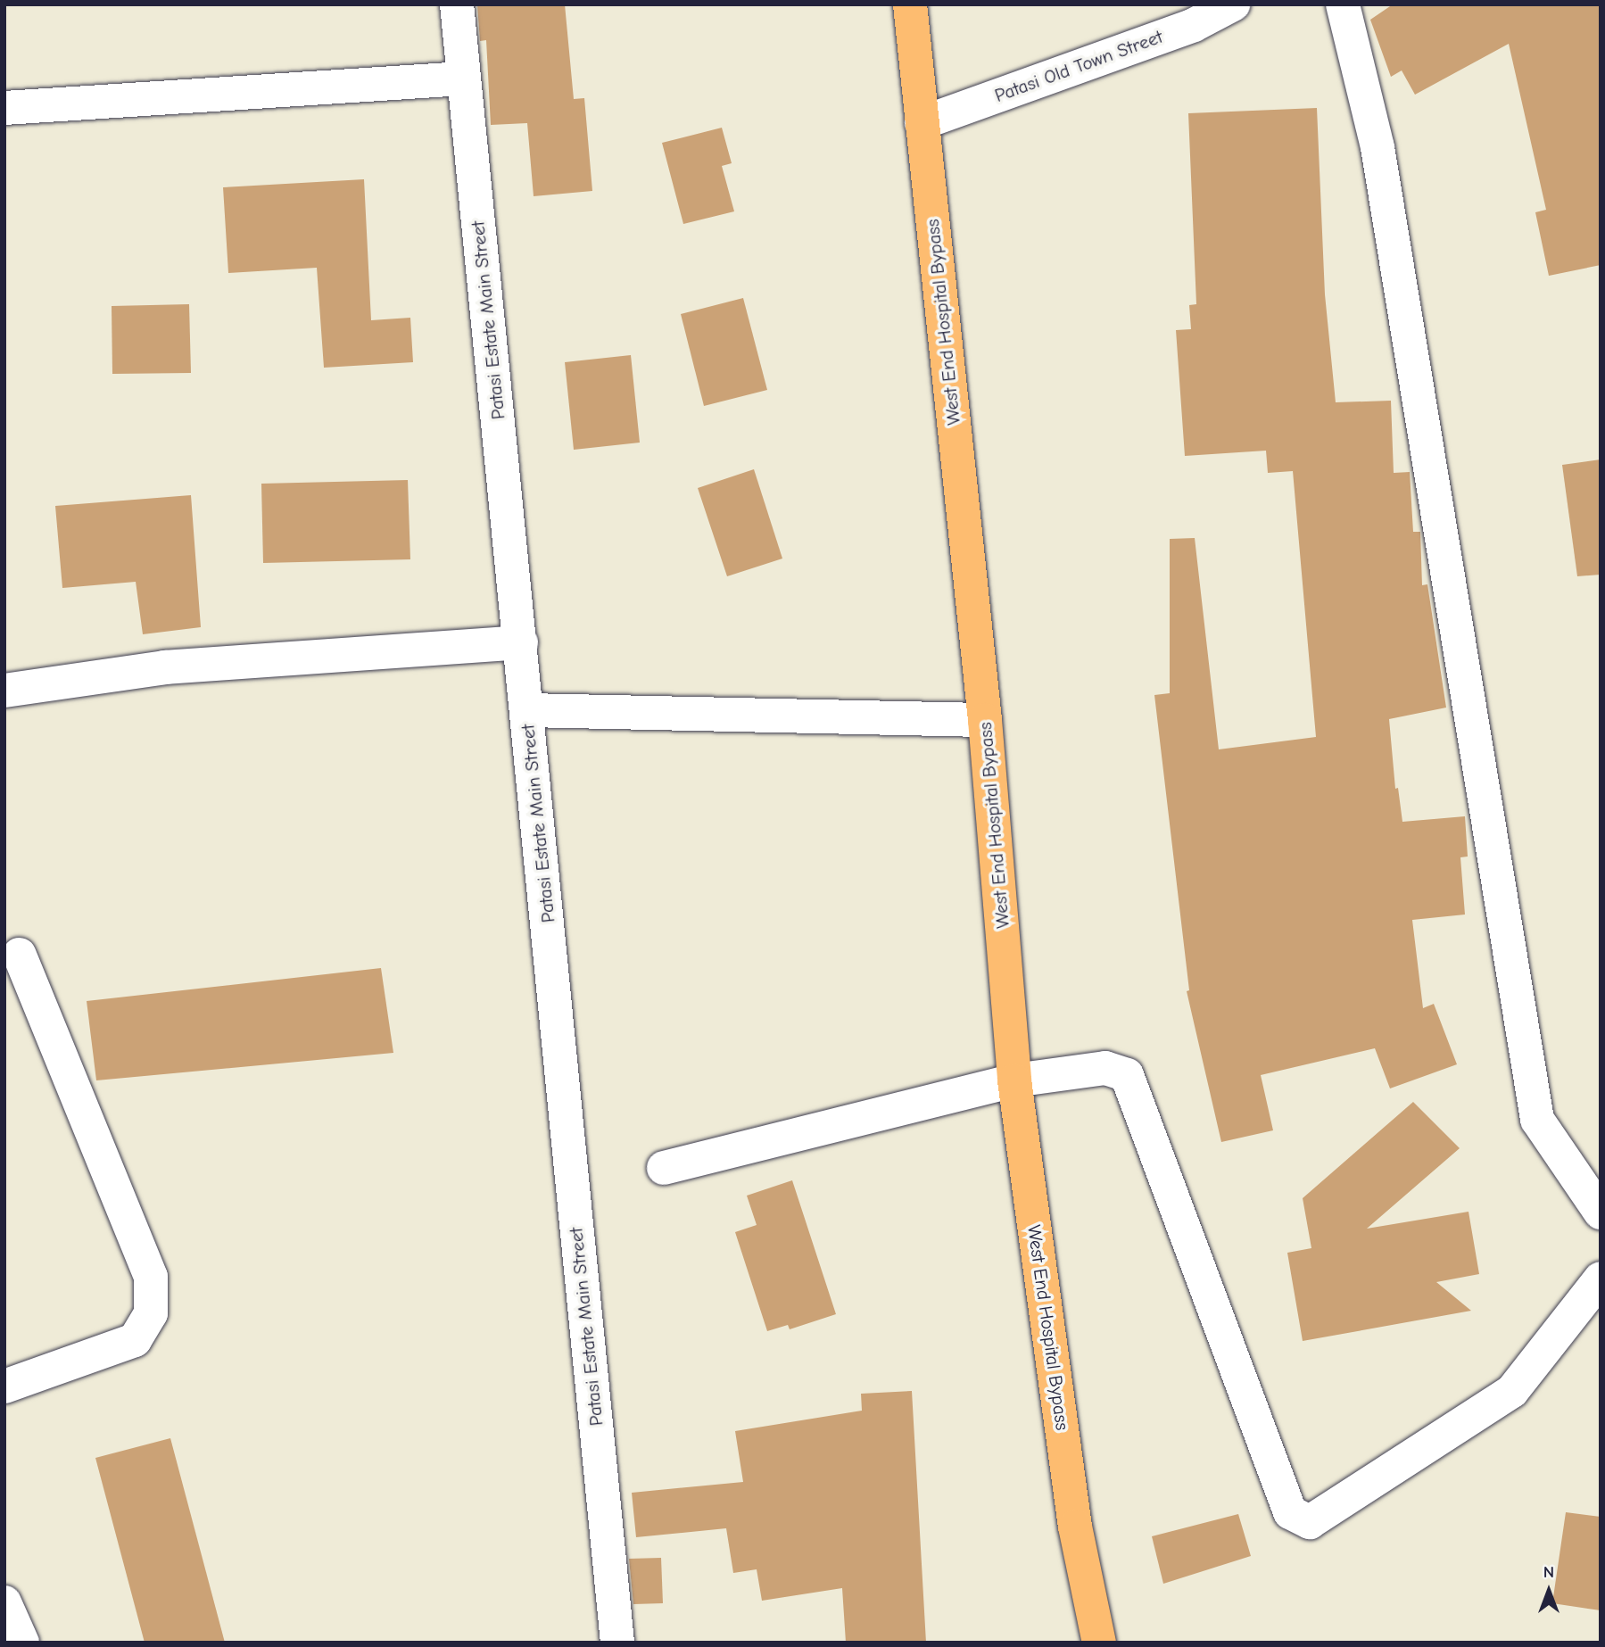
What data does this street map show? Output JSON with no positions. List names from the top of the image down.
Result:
{
  "streets": {
    "highway": ["West End Hospital Bypass"],
    "street": ["Patasi Old Town Street", "Patasi Estate Main Street"]
  },
  "crossings": [
    ["Patasi Old Town Street", "West End Hospital Bypass"]
  ],
  "north": "top"
}
